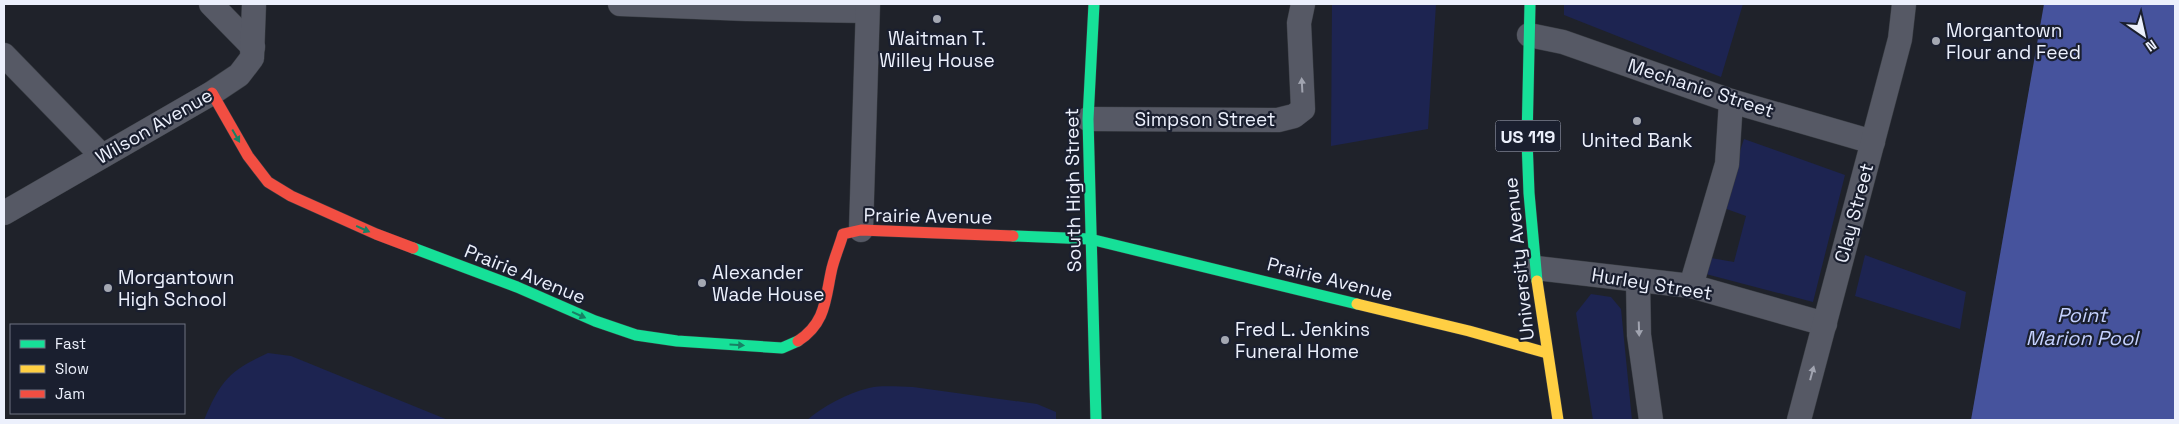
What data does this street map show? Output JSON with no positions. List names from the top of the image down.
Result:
{
  "streets": {
    "street": [
      "Mechanic Street",
      "Simpson Street",
      "Wilson Avenue",
      "US 119",
      "South High Street",
      "Clay Street",
      "Prairie Avenue",
      "University Avenue",
      "Hurley Street"
    ]
  },
  "crossings": [
    ["Mechanic Street", "Clay Street"],
    ["Mechanic Street", "University Avenue"],
    ["Simpson Street", "South High Street"],
    ["Wilson Avenue", "Prairie Avenue"],
    ["South High Street", "Prairie Avenue"],
    ["Clay Street", "Hurley Street"],
    ["Prairie Avenue", "University Avenue"],
    ["University Avenue", "Hurley Street"]
  ],
  "one_way": ["Prairie Avenue"],
  "water": ["Point Marion Pool"],
  "places": [
    "Waitman T. Willey House",
    "Morgantown Flour and Feed",
    "United Bank",
    "Alexander Wade House",
    "Morgantown High School",
    "Fred L. Jenkins Funeral Home"
  ],
  "legend": ["Fast", "Slow", "Jam"],
  "north": "bottom right"
}
